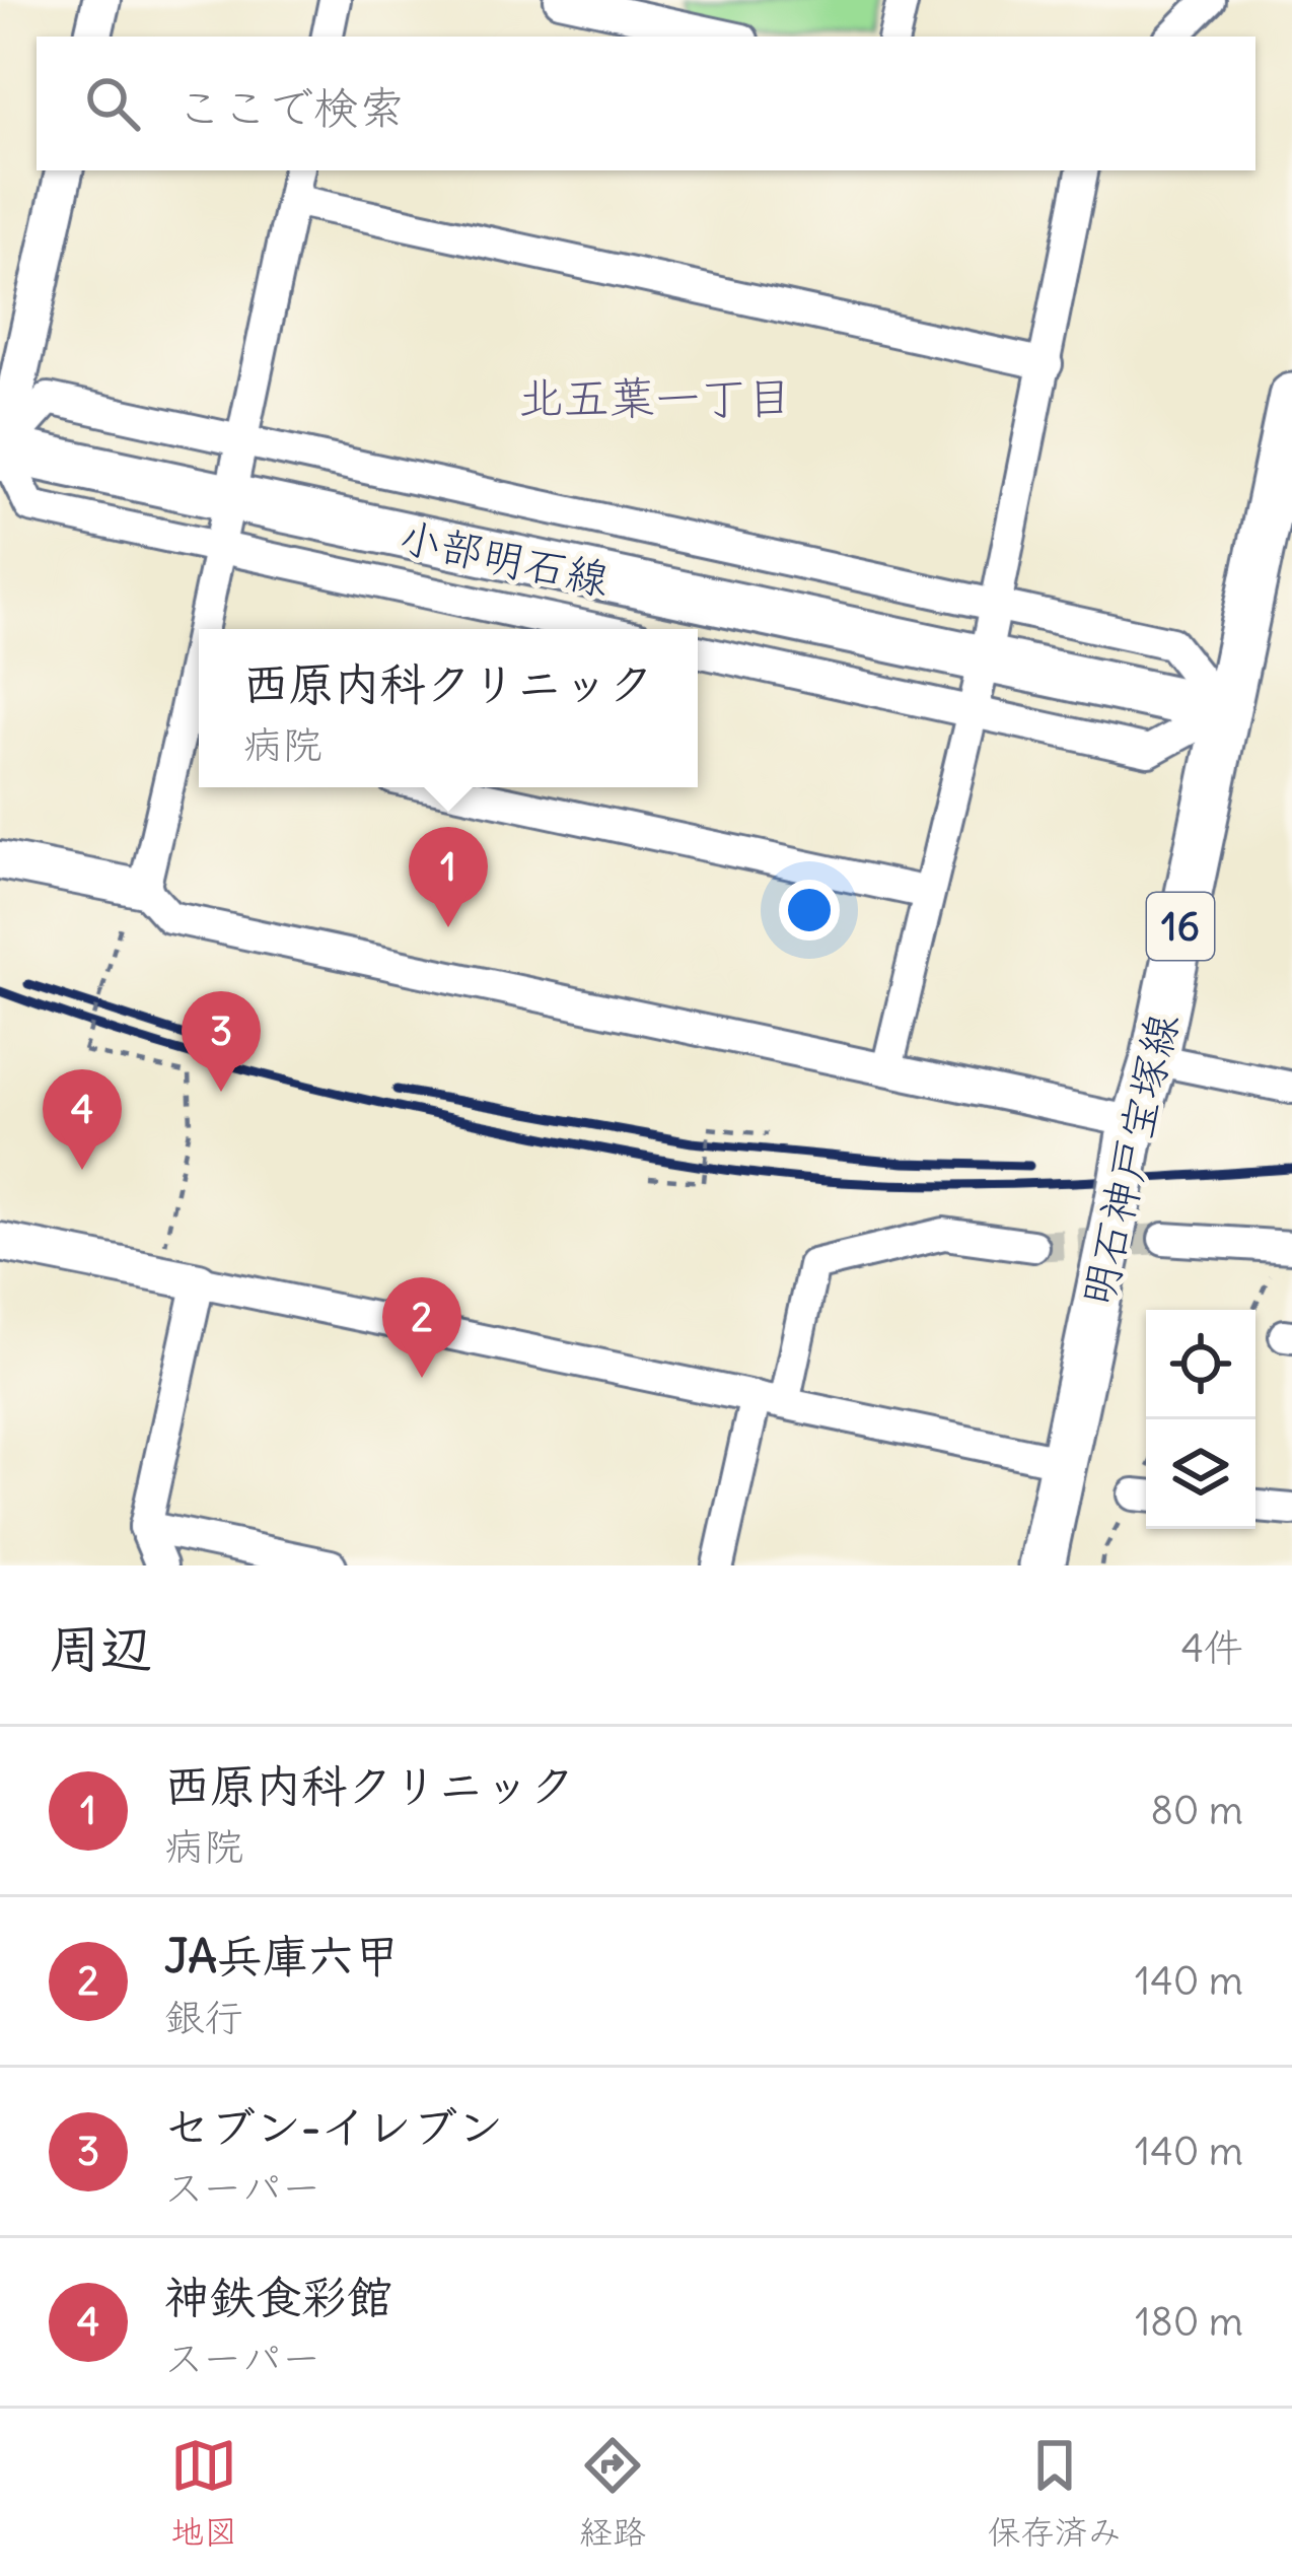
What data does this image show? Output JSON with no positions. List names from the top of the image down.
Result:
{
  "streets": {
    "main road": ["小部明石線", "16", "明石神戸宝塚線"]
  },
  "crossings": [
    ["小部明石線", "明石神戸宝塚線"]
  ],
  "districts": ["北五葉一丁目"],
  "page": {
    "search": "ここで検索",
    "popup": ["西原内科クリニック", "病院"],
    "pins": [
      "1",
      "3",
      "4",
      "2"
    ],
    "heading": ["周辺", "4件"],
    "list": [
      {
        "mark": "1",
        "name": "西原内科クリニック",
        "note": "病院",
        "value": "80 m"
      },
      {
        "mark": "2",
        "name": "JA兵庫六甲",
        "note": "銀行",
        "value": "140 m"
      },
      {
        "mark": "3",
        "name": "セブン-イレブン",
        "note": "スーパー",
        "value": "140 m"
      },
      {
        "mark": "4",
        "name": "神鉄食彩館",
        "note": "スーパー",
        "value": "180 m"
      }
    ],
    "nav": ["地図", "経路", "保存済み"]
  }
}
